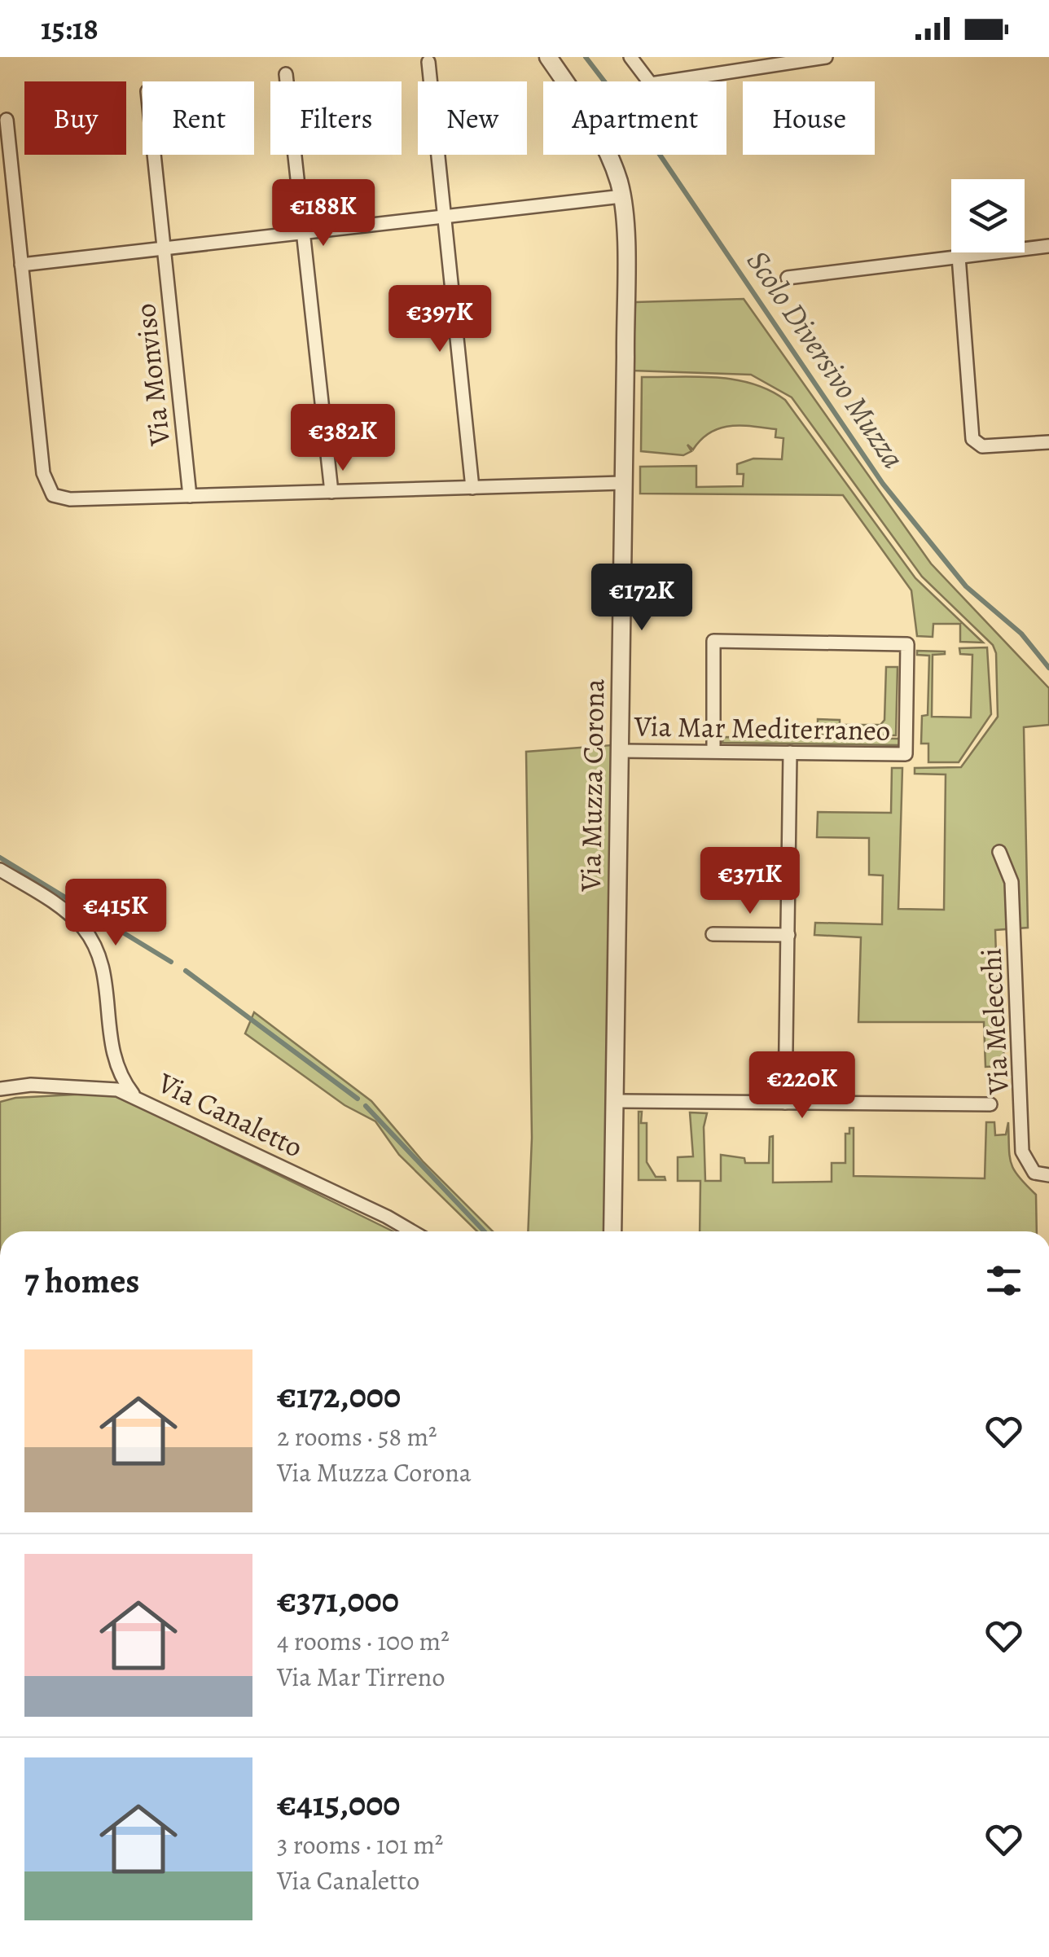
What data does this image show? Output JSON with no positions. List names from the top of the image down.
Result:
{
  "streets": {
    "street": [
      "Via Monviso",
      "Via Mar Mediterraneo",
      "Via Muzza Corona",
      "Via Melecchi",
      "Via Canaletto"
    ]
  },
  "crossings": [
    ["Via Mar Mediterraneo", "Via Muzza Corona"]
  ],
  "water": ["Scolo Diversivo Muzza"],
  "page": {
    "status": "15:18",
    "chip": [
      "Buy",
      "Rent",
      "Filters",
      "New",
      "Apartment",
      "House"
    ],
    "price": [
      "€188K",
      "€397K",
      "€382K",
      "€172K",
      "€371K",
      "€415K",
      "€220K"
    ],
    "heading": "7 homes",
    "list": [
      {
        "name": "€172,000",
        "note": "2 rooms · 58 m² · Via Muzza Corona"
      },
      {
        "name": "€371,000",
        "note": "4 rooms · 100 m² · Via Mar Tirreno"
      },
      {
        "name": "€415,000",
        "note": "3 rooms · 101 m² · Via Canaletto"
      }
    ]
  }
}
